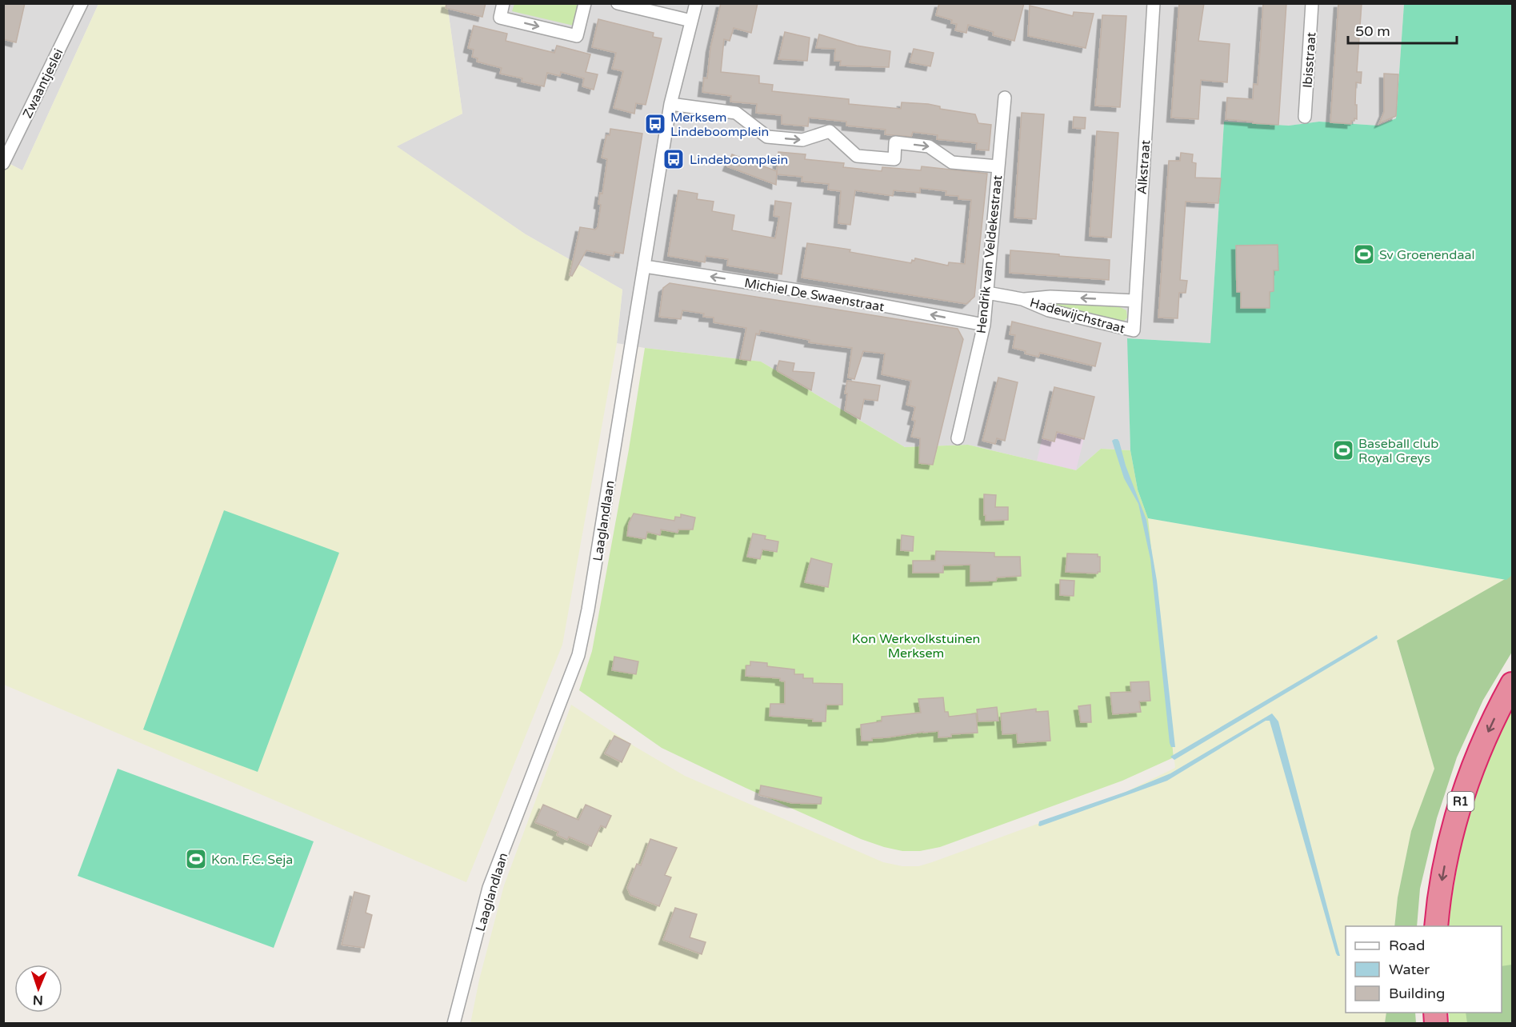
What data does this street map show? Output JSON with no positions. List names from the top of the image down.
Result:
{
  "streets": {
    "highway": ["R1"],
    "street": [
      "Ibisstraat",
      "Zwaantjeslei",
      "Alkstraat",
      "Hendrik van Veldekestraat",
      "Michiel De Swaenstraat",
      "Hadewijchstraat",
      "Laaglandlaan"
    ]
  },
  "crossings": [
    ["Alkstraat", "Hadewijchstraat"],
    ["Hendrik van Veldekestraat", "Michiel De Swaenstraat"],
    ["Hendrik van Veldekestraat", "Hadewijchstraat"],
    ["Michiel De Swaenstraat", "Laaglandlaan"]
  ],
  "one_way": ["Michiel De Swaenstraat"],
  "parks": ["Kon Werkvolkstuinen Merksem"],
  "places": {
    "bus stop": ["Merksem Lindeboomplein", "Lindeboomplein"],
    "sports": ["Sv Groenendaal", "Baseball club Royal Greys", "Kon. F.C. Seja"]
  },
  "legend": ["Road", "Water", "Building"],
  "scale_bar": "50 m",
  "north": "bottom"
}
